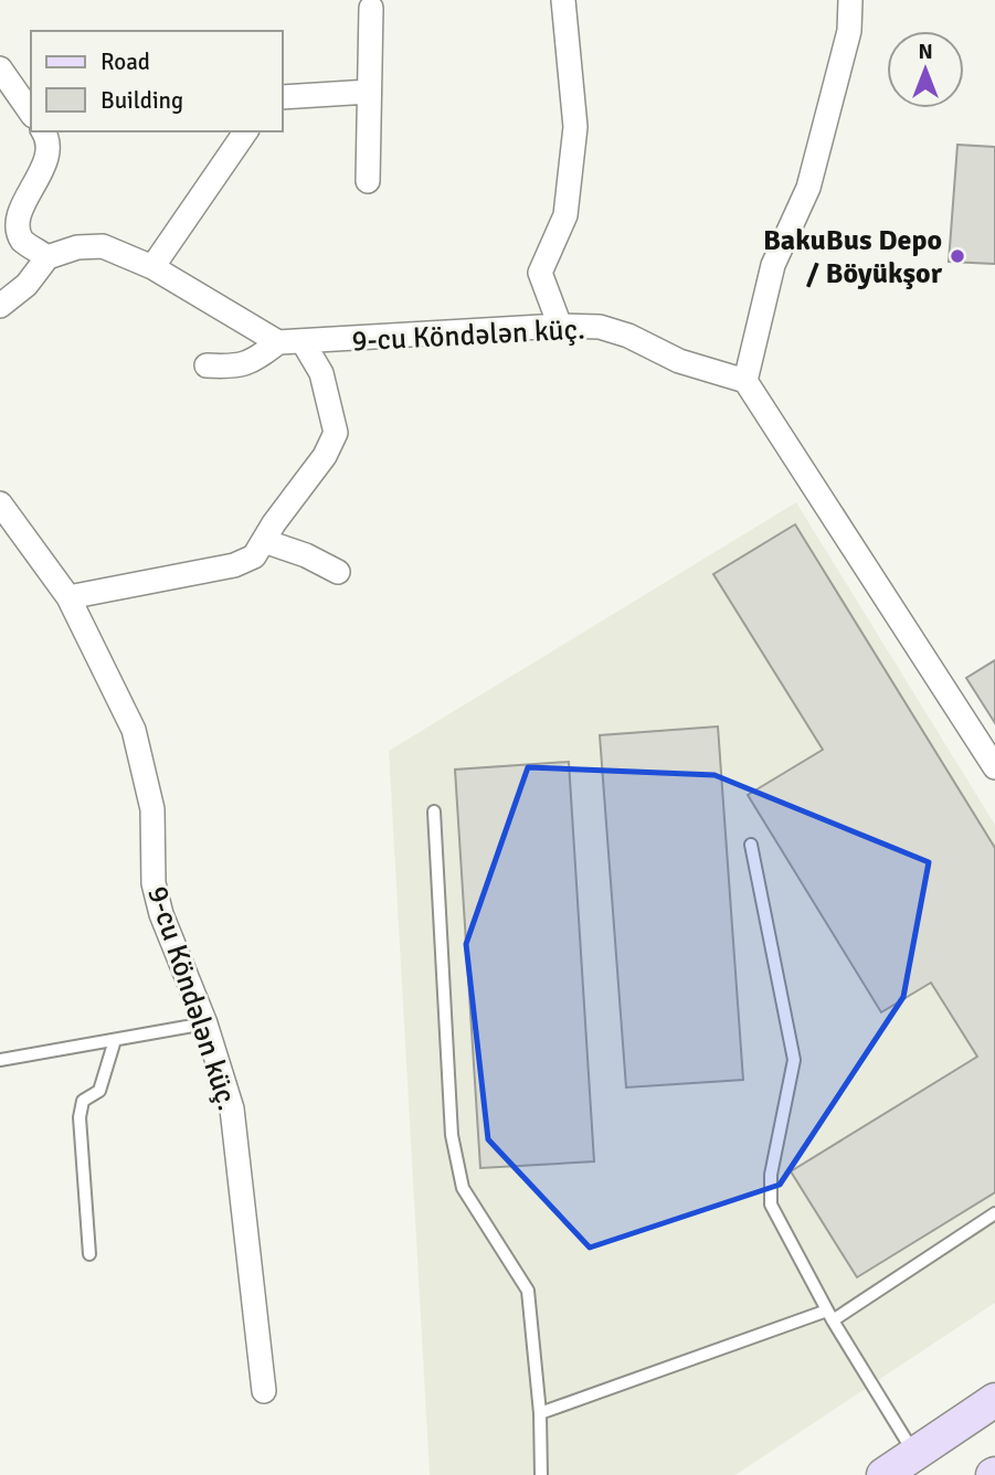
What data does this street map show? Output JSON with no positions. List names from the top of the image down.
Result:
{
  "streets": {
    "street": ["9-cu Köndələn küç."]
  },
  "places": ["BakuBus Depo / Böyükşor"],
  "legend": ["Road", "Building"],
  "north": "top"
}
